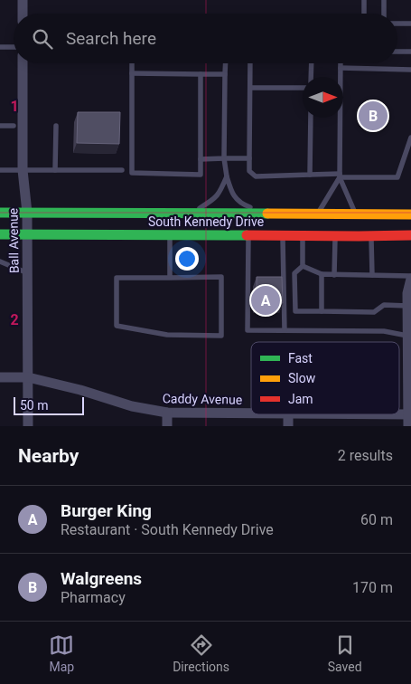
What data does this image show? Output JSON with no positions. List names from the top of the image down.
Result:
{
  "streets": {
    "main road": ["South Kennedy Drive"],
    "street": ["Ball Avenue", "Caddy Avenue"]
  },
  "crossings": [
    ["South Kennedy Drive", "Ball Avenue"],
    ["Ball Avenue", "Caddy Avenue"]
  ],
  "legend": ["Fast", "Slow", "Jam"],
  "scale_bar": "50 m",
  "north": "right",
  "page": {
    "search": "Search here",
    "pins": ["B", "A"],
    "scale": "50 m",
    "heading": ["Nearby", "2 results"],
    "list": [
      {
        "mark": "A",
        "name": "Burger King",
        "note": "Restaurant · South Kennedy Drive",
        "value": "60 m"
      },
      {
        "mark": "B",
        "name": "Walgreens",
        "note": "Pharmacy",
        "value": "170 m"
      }
    ],
    "nav": ["Map", "Directions", "Saved"]
  },
  "grid": {
    "rows": ["1", "2"]
  }
}
